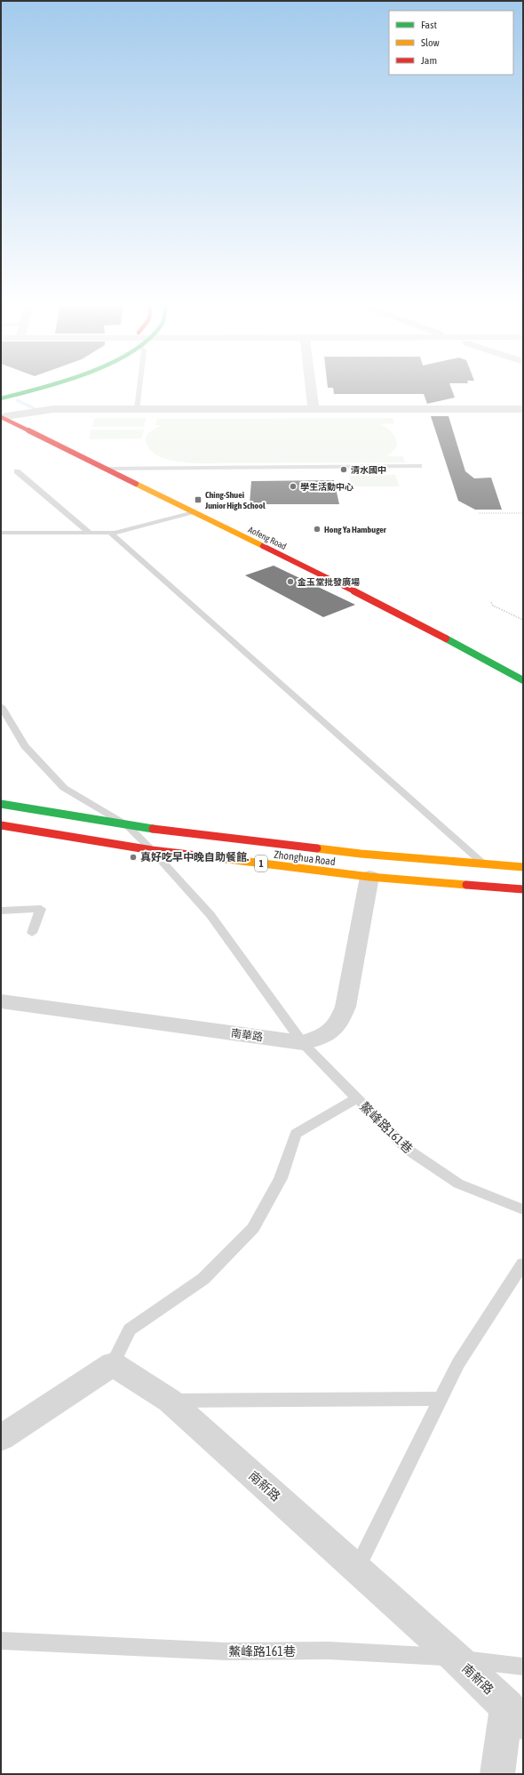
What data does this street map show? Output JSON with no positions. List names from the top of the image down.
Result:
{
  "streets": {
    "street": [
      "Aofeng Road",
      "Zhonghua Road",
      "1",
      "南華路",
      "南新路"
    ],
    "lane": ["鰲峰路161巷"]
  },
  "crossings": [
    ["Zhonghua Road", "南華路"],
    ["Zhonghua Road", "鰲峰路161巷"],
    ["南華路", "鰲峰路161巷"],
    ["鰲峰路161巷", "南新路"]
  ],
  "places": {
    "other": [
      "清水國中",
      "學生活動中心",
      "Hong Ya Hambuger",
      "金玉堂批發廣場",
      "真好吃早中晚自助餐館."
    ],
    "transit": ["Ching-Shuei Junior High School"]
  },
  "legend": ["Fast", "Slow", "Jam"]
}
